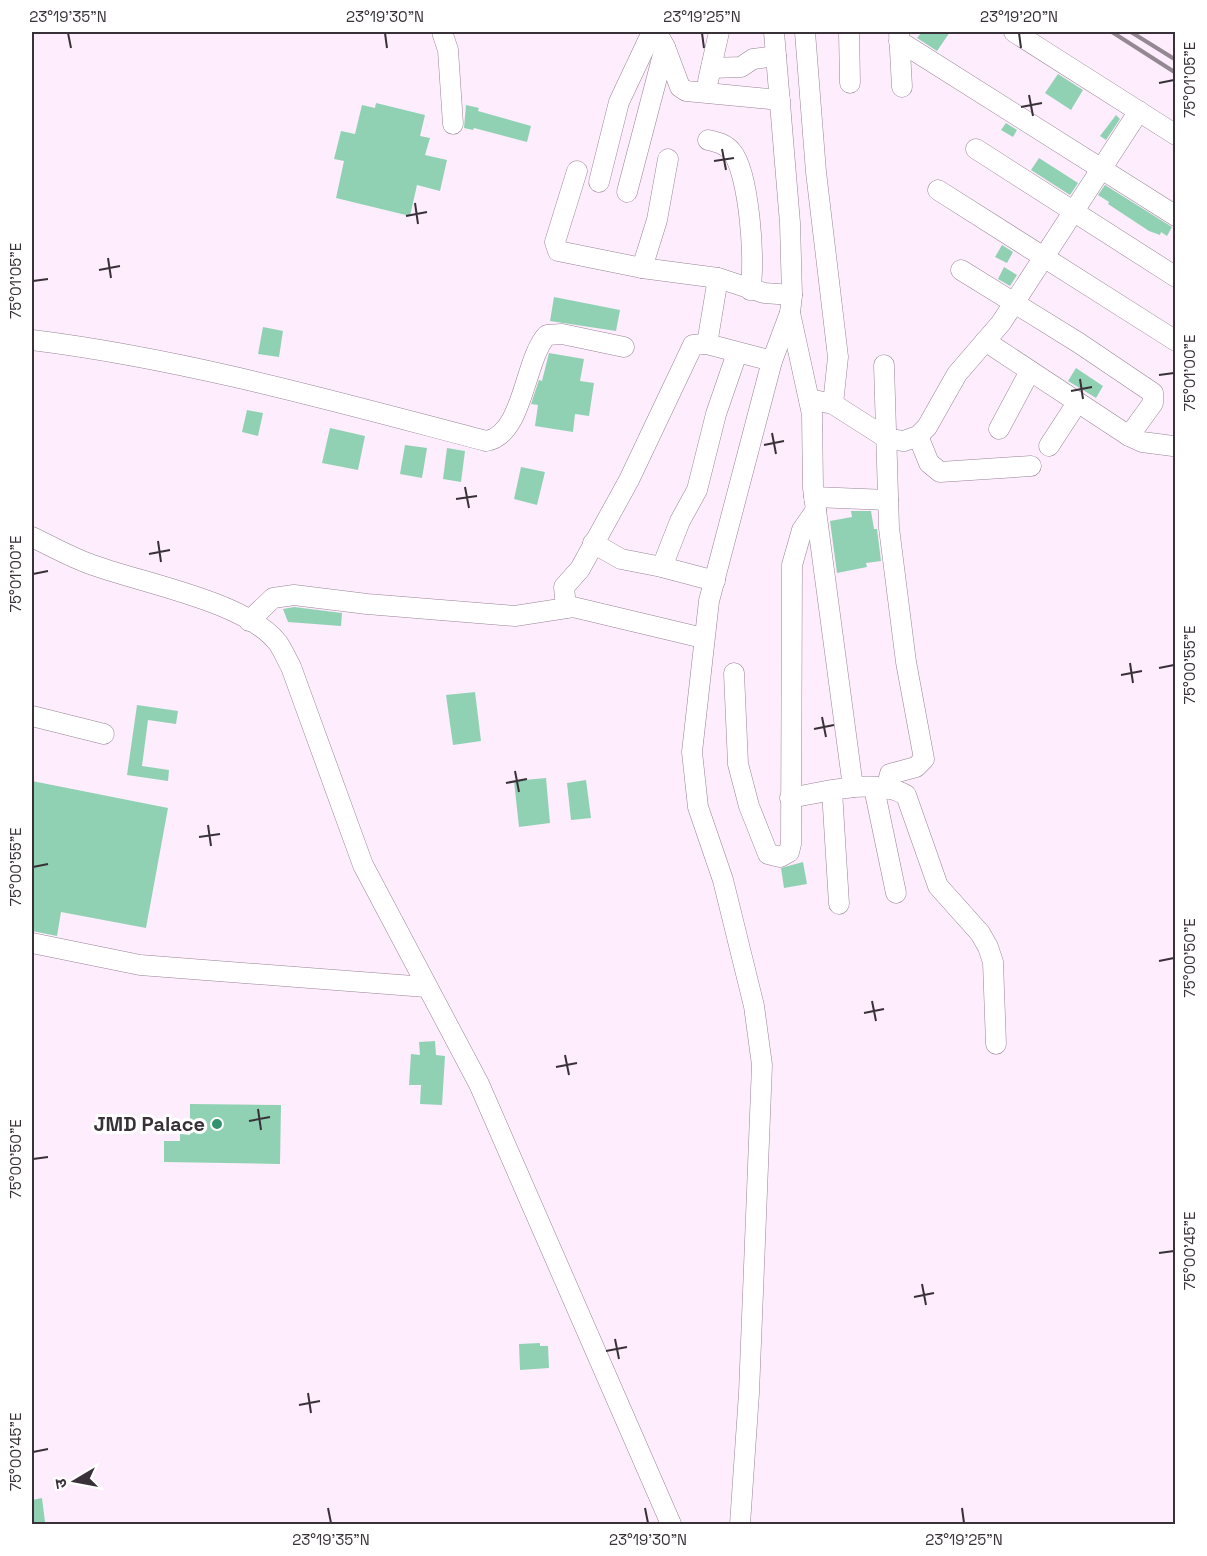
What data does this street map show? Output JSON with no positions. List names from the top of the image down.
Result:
{
  "places": ["JMD Palace"],
  "north": "left",
  "coordinates": [
    "23°19'35\"N",
    "23°19'30\"N",
    "23°19'25\"N",
    "23°19'20\"N",
    "75°01'05\"E",
    "75°01'00\"E",
    "75°00'55\"E",
    "75°00'50\"E",
    "75°00'45\"E"
  ]
}
